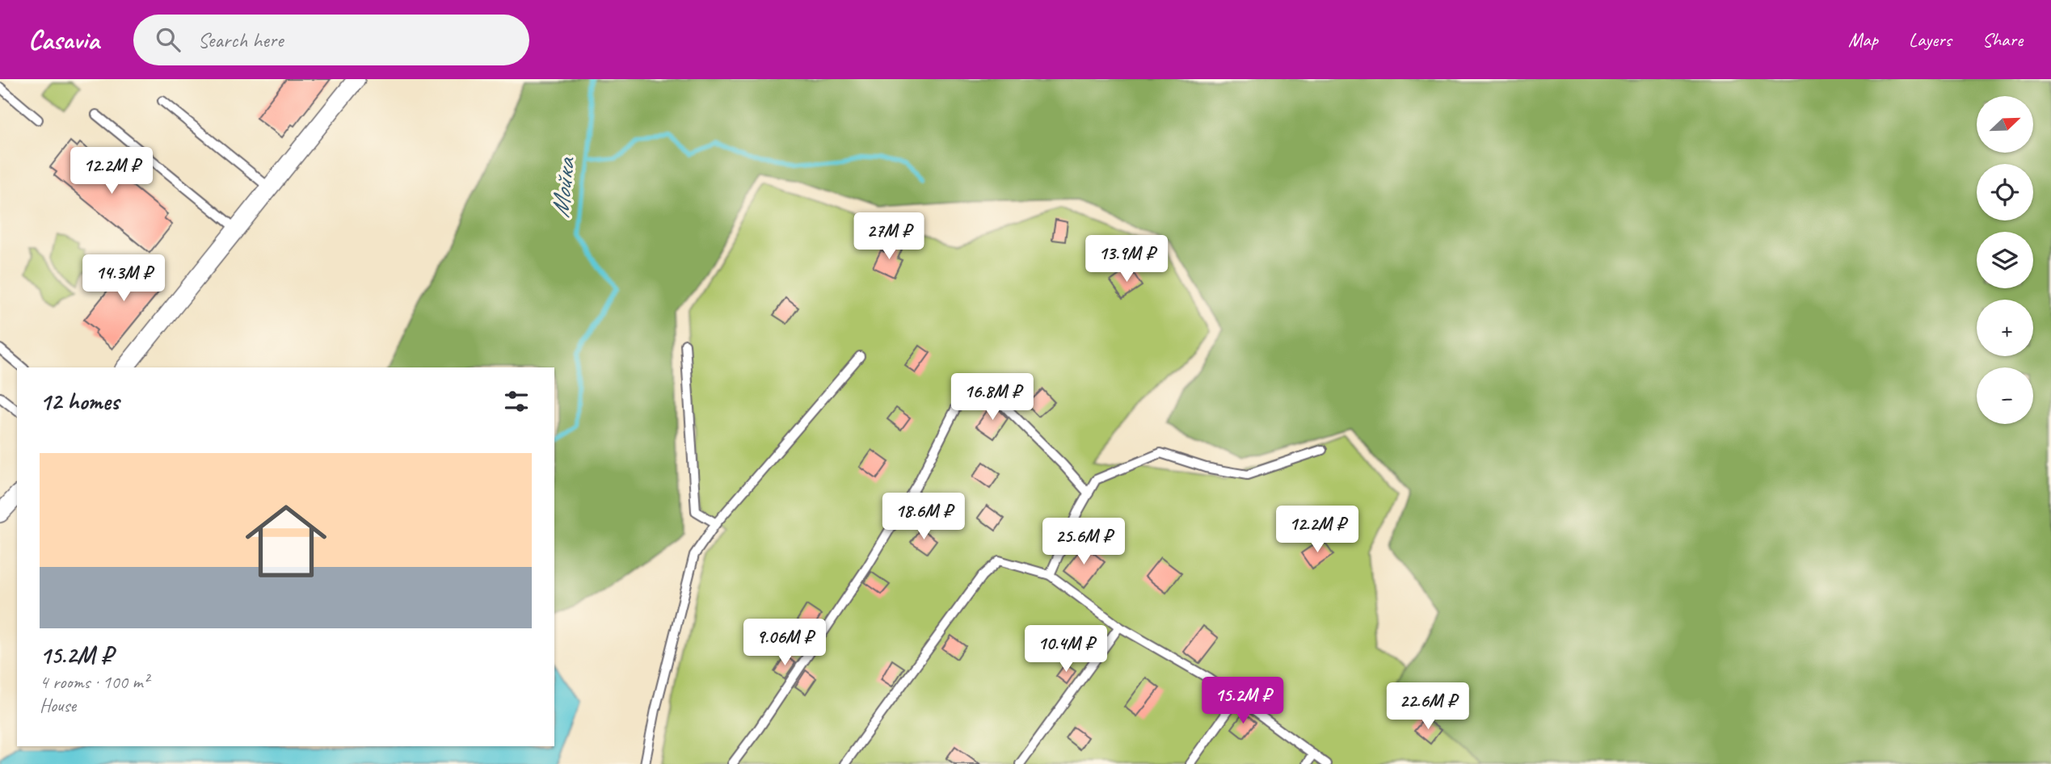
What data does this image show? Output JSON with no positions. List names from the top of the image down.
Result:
{
  "water": ["Мойка"],
  "north": "top right",
  "page": {
    "header": "Casavia",
    "search": "Search here",
    "nav": ["Map", "Layers", "Share"],
    "map_buttons": ["+", "−"],
    "price": [
      "12.2M ₽",
      "27M ₽",
      "13.9M ₽",
      "14.3M ₽",
      "16.8M ₽",
      "18.6M ₽",
      "12.2M ₽",
      "25.6M ₽",
      "9.06M ₽",
      "10.4M ₽",
      "15.2M ₽",
      "22.6M ₽"
    ],
    "heading": "12 homes",
    "list": [
      {
        "name": "15.2M ₽",
        "note": "4 rooms · 100 m² · House"
      }
    ]
  }
}
